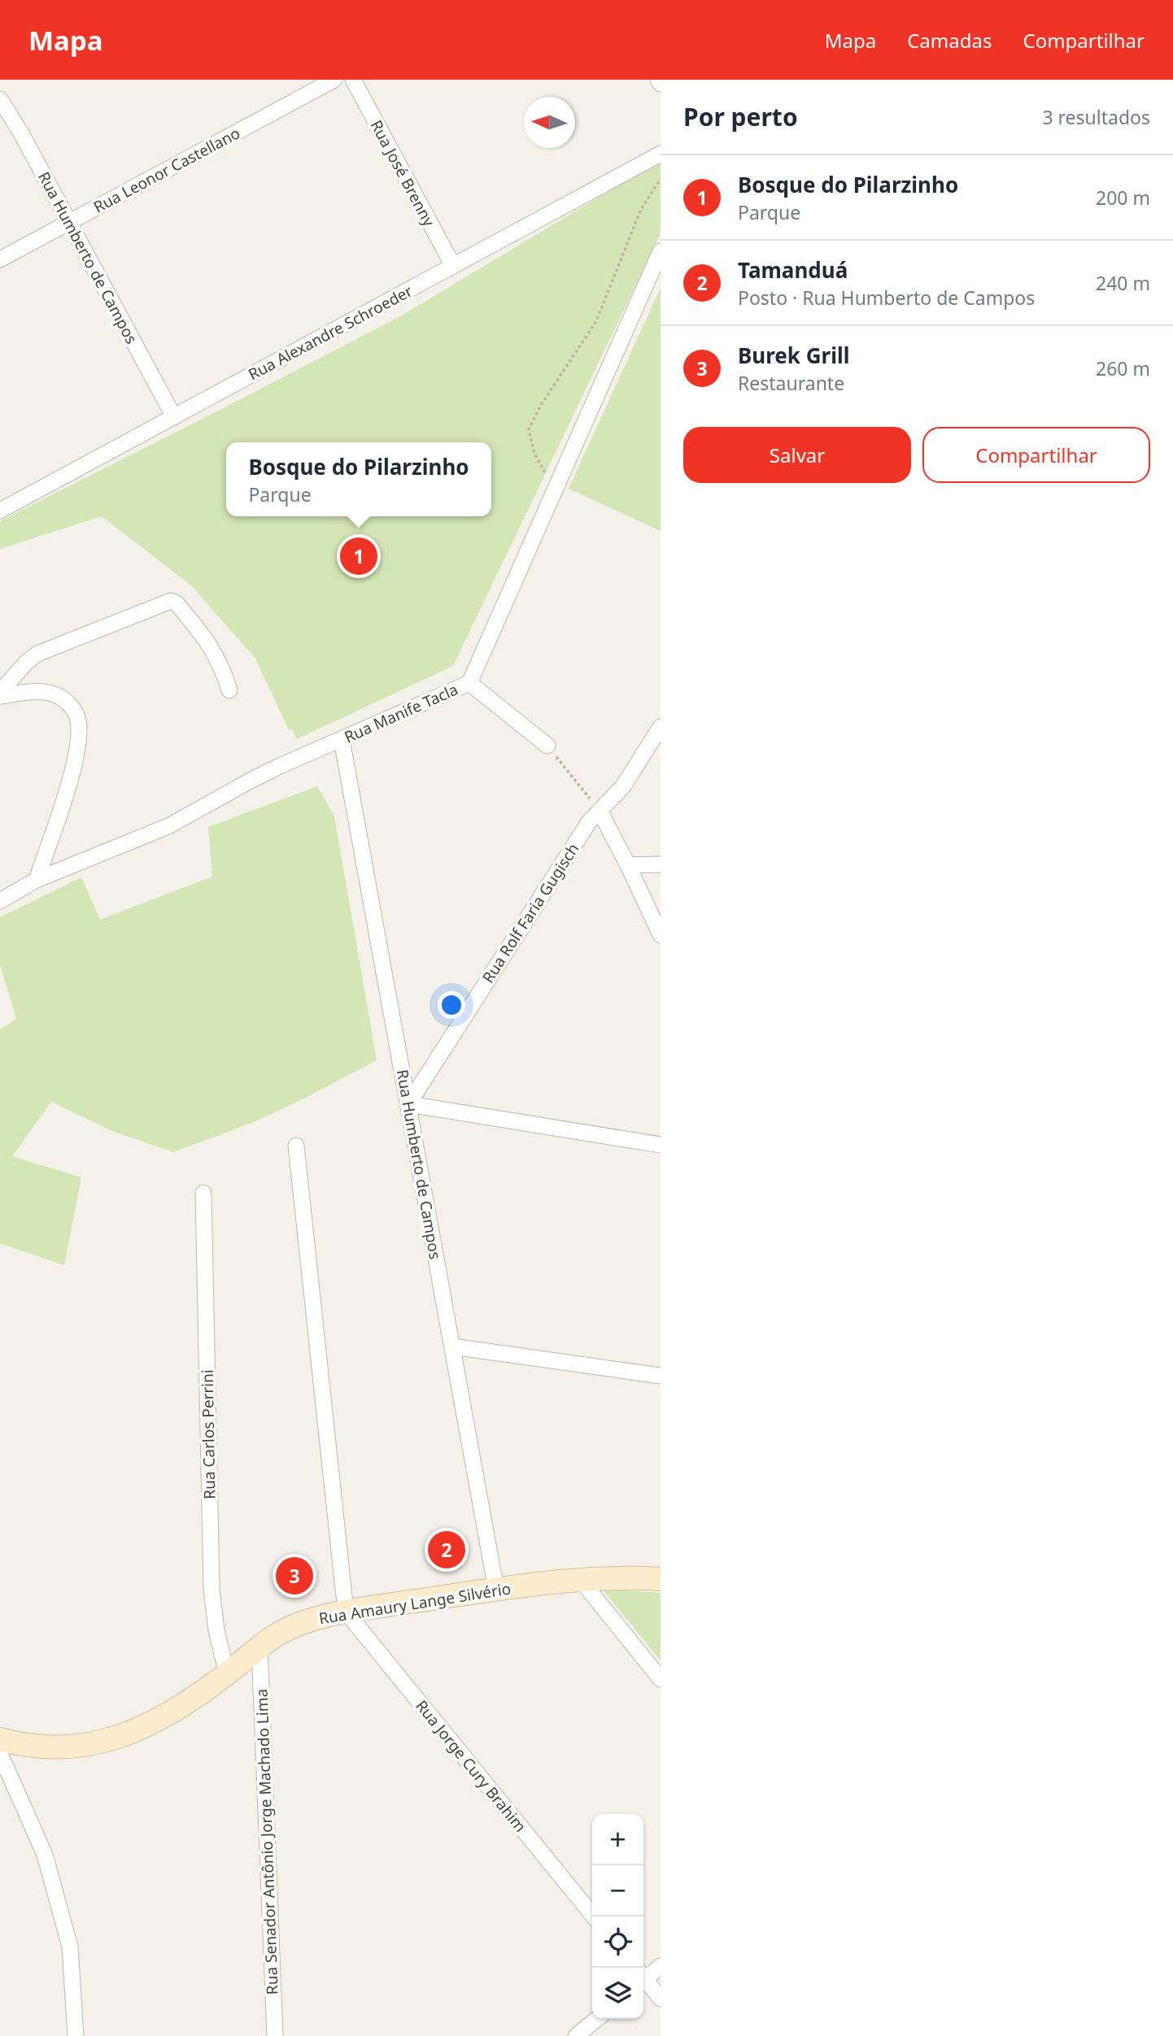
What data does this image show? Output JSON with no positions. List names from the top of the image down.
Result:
{
  "streets": {
    "main road": ["Rua Amaury Lange Silvério"],
    "street": [
      "Rua Leonor Castellano",
      "Rua José Brenny",
      "Rua Humberto de Campos",
      "Rua Alexandre Schroeder",
      "Rua Manife Tacla",
      "Rua Rolf Faria Gugisch",
      "Rua Carlos Perrini",
      "Rua Jorge Cury Brahim",
      "Rua Senador Antônio Jorge Machado Lima"
    ]
  },
  "crossings": [
    ["Rua Leonor Castellano", "Rua Humberto de Campos"],
    ["Rua José Brenny", "Rua Alexandre Schroeder"],
    ["Rua Humberto de Campos", "Rua Alexandre Schroeder"],
    ["Rua Humberto de Campos", "Rua Manife Tacla"],
    ["Rua Humberto de Campos", "Rua Rolf Faria Gugisch"],
    ["Rua Humberto de Campos", "Rua Amaury Lange Silvério"],
    ["Rua Carlos Perrini", "Rua Amaury Lange Silvério"],
    ["Rua Amaury Lange Silvério", "Rua Jorge Cury Brahim"],
    ["Rua Amaury Lange Silvério", "Rua Senador Antônio Jorge Machado Lima"]
  ],
  "north": "left",
  "page": {
    "header": "Mapa",
    "nav": ["Mapa", "Camadas", "Compartilhar"],
    "heading": ["Por perto", "3 resultados"],
    "list": [
      {
        "mark": "1",
        "name": "Bosque do Pilarzinho",
        "note": "Parque",
        "value": "200 m"
      },
      {
        "mark": "2",
        "name": "Tamanduá",
        "note": "Posto · Rua Humberto de Campos",
        "value": "240 m"
      },
      {
        "mark": "3",
        "name": "Burek Grill",
        "note": "Restaurante",
        "value": "260 m"
      }
    ],
    "buttons": ["Salvar", "Compartilhar"],
    "popup": ["Bosque do Pilarzinho", "Parque"],
    "pins": ["1", "2", "3"],
    "map_buttons": ["+", "−"]
  }
}
